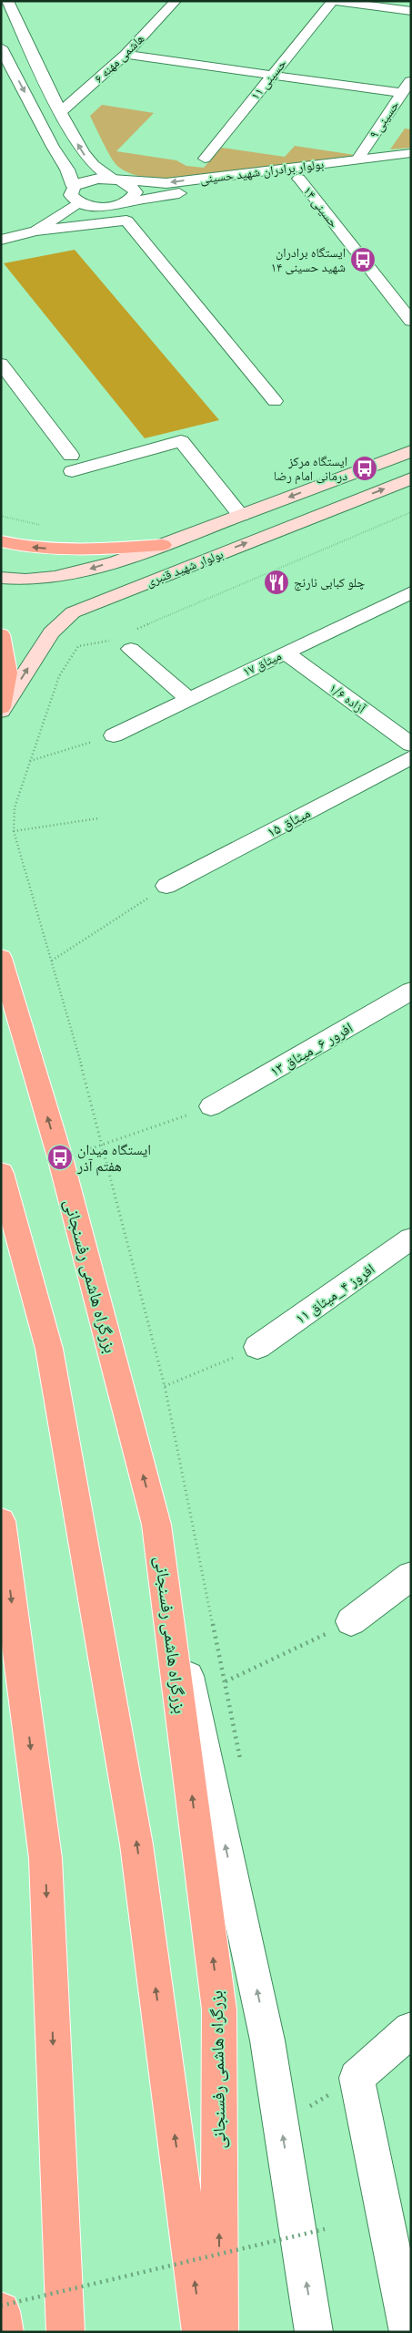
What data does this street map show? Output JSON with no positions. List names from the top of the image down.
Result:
{
  "streets": {
    "highway": ["بزرگراه هاشمی رفسنجانی"],
    "main road": ["بولوار شهید قنبری"],
    "street": [
      "هاشمی مهنه ۶",
      "حسینی ۱۱",
      "حسینی ۹",
      "بولوار برادران شهید حسینی",
      "حسینی ۱۴",
      "میثاق ۱۷",
      "آزاده ۱/۶",
      "میثاق ۱۵",
      "افرور ۶_میثاق ۱۳",
      "افروز ۴_میثاق ۱۱"
    ]
  },
  "crossings": [
    ["حسینی ۹", "بولوار برادران شهید حسینی"],
    ["بولوار برادران شهید حسینی", "حسینی ۱۴"],
    ["میثاق ۱۷", "آزاده ۱/۶"]
  ],
  "places": {
    "bus stop": ["ایستگاه برادران شهید حسینی ۱۴", "ایستگاه مرکز درمانی امام رضا", "ایستگاه میدان هفتم آذر"],
    "restaurant": ["چلو کبابی نارنج"]
  }
}
